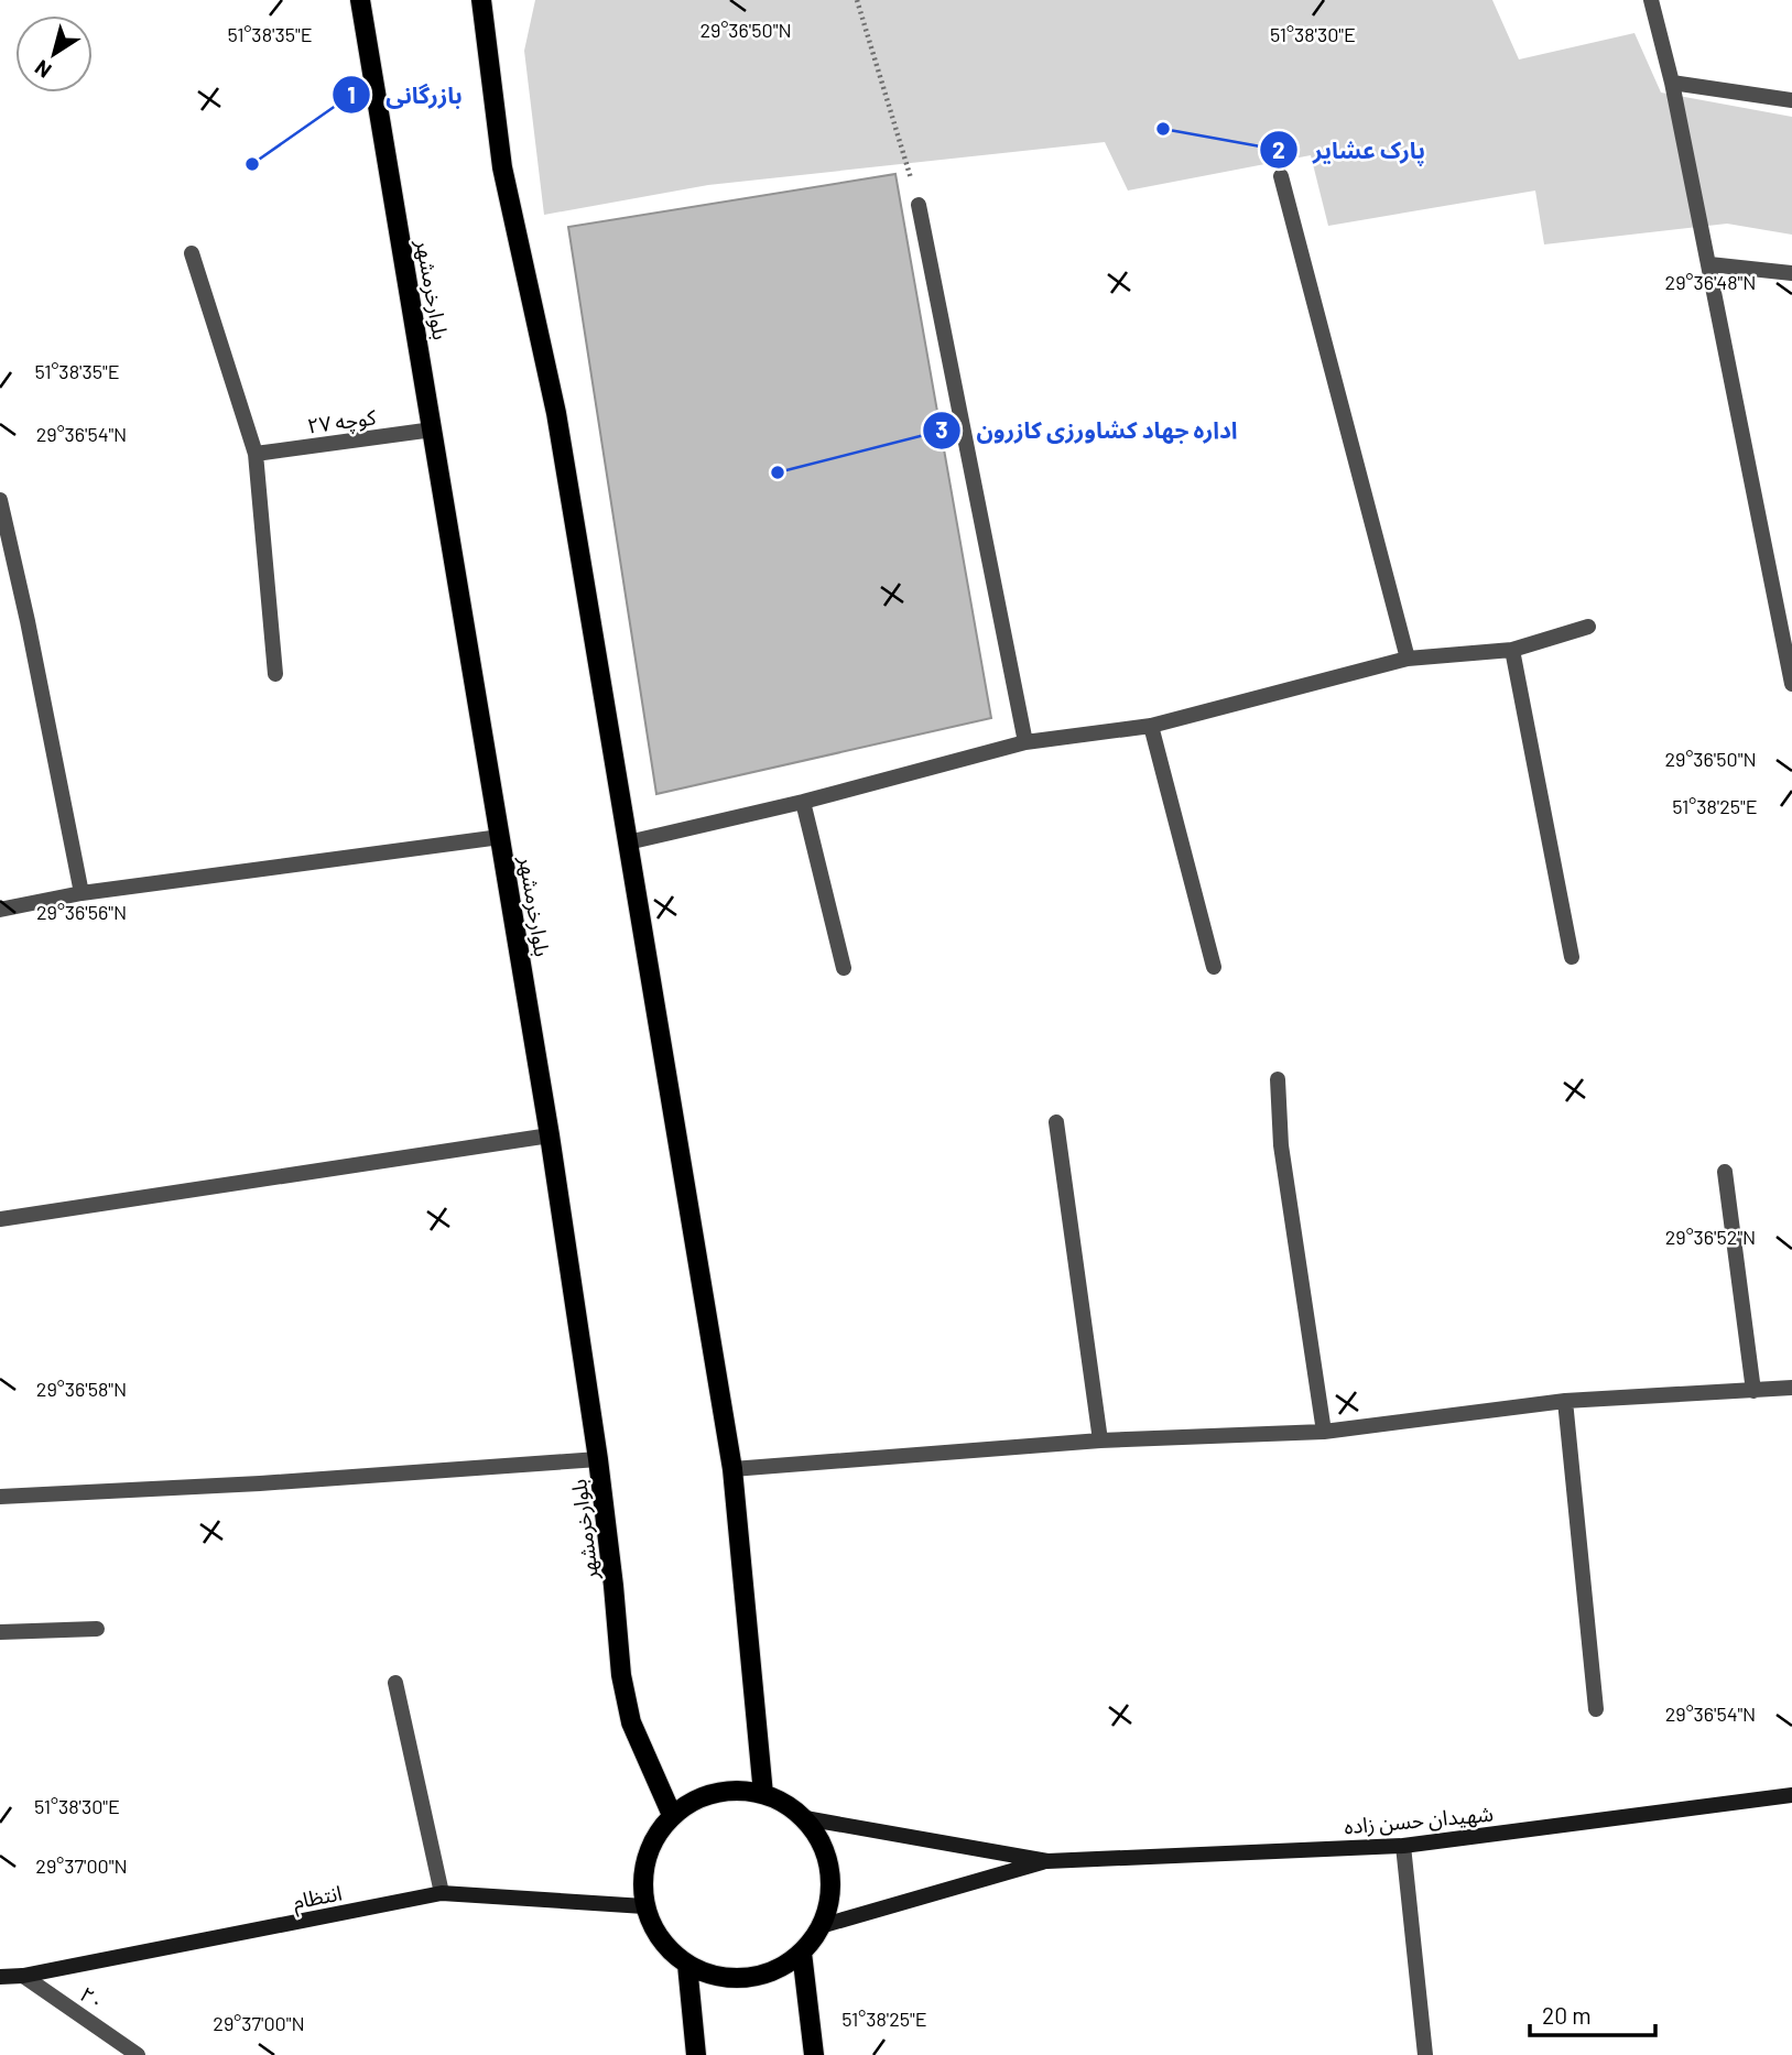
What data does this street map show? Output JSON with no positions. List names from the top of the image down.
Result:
{
  "streets": {
    "main road": ["بلوارخرمشهر"],
    "street": [
      "کوچه ۲۷",
      "شهیدان حسن زاده",
      "انتظام",
      "۲۰"
    ]
  },
  "crossings": [
    ["بلوارخرمشهر", "کوچه ۲۷"],
    ["بلوارخرمشهر", "شهیدان حسن زاده"],
    ["بلوارخرمشهر", "انتظام"],
    ["شهیدان حسن زاده", "انتظام"],
    ["انتظام", "۲۰"]
  ],
  "places": ["پارک عشایر", "بازرگانی", "اداره جهاد کشاورزی کازرون"],
  "scale_bar": "20 m",
  "north": "bottom left",
  "coordinates": [
    "29°36'50\"N",
    "51°38'35\"E",
    "51°38'30\"E",
    "29°36'48\"N",
    "29°36'54\"N",
    "51°38'25\"E",
    "29°36'56\"N",
    "29°36'52\"N",
    "29°36'58\"N",
    "29°37'00\"N"
  ]
}
